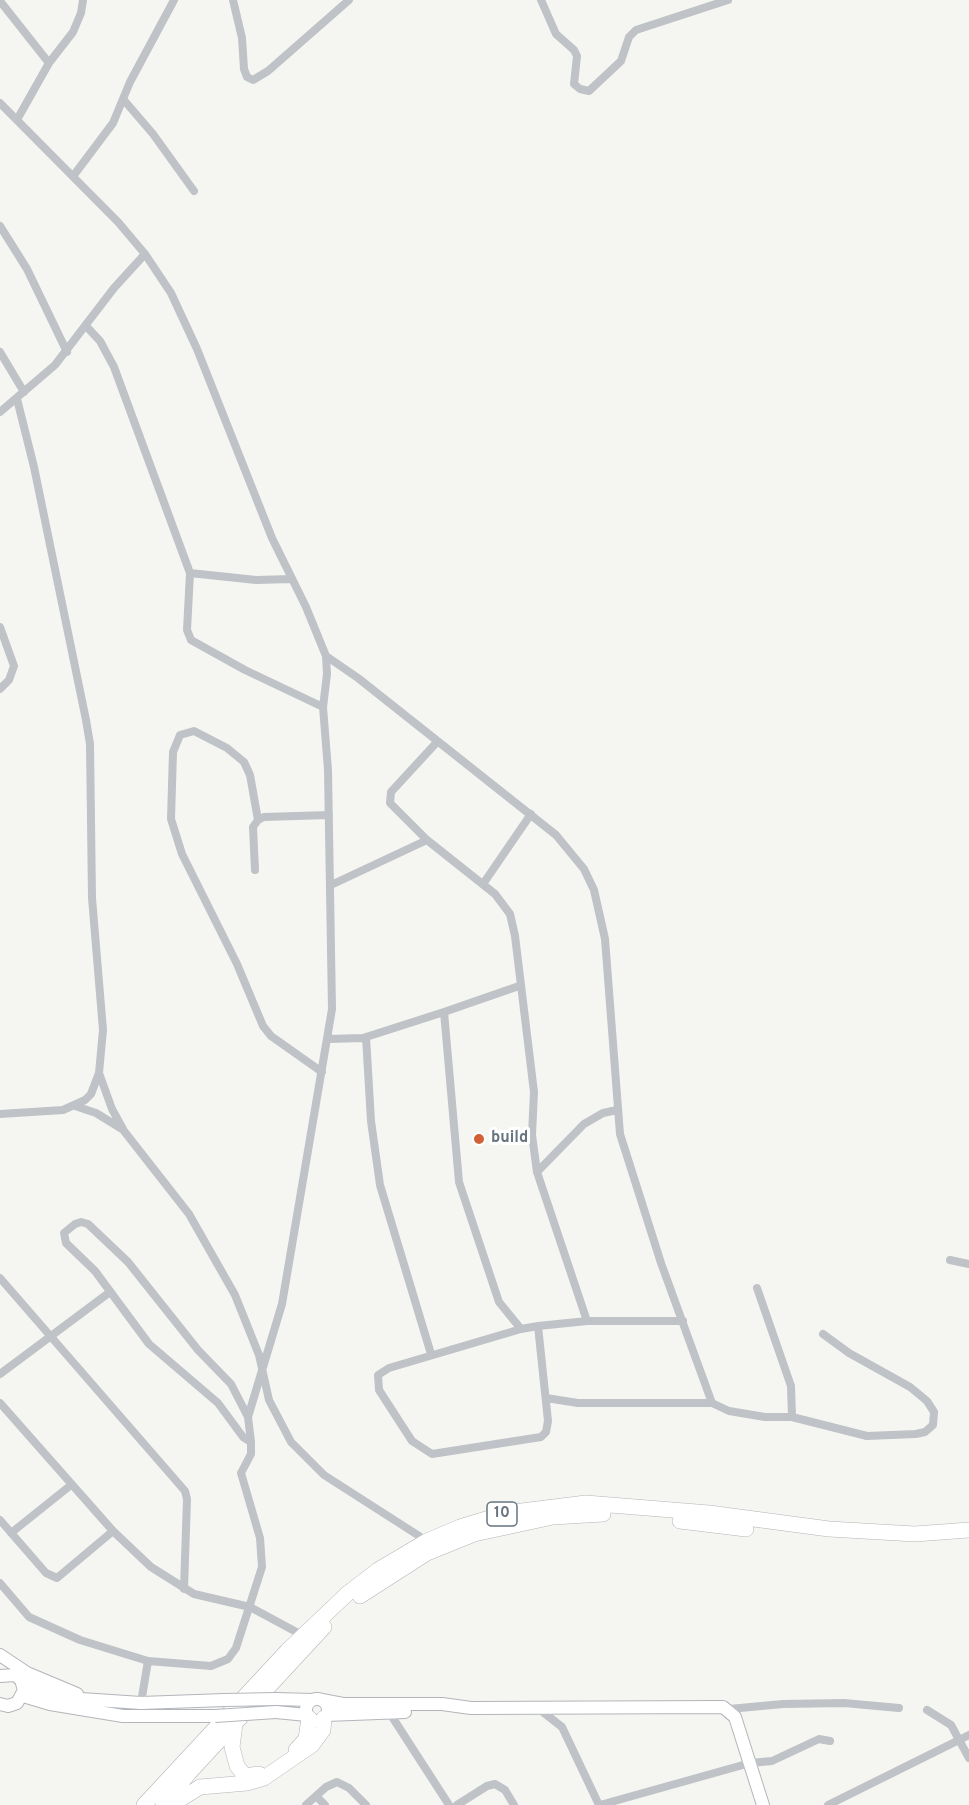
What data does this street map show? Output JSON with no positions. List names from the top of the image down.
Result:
{
  "streets": {
    "highway": ["10"]
  },
  "places": ["build"]
}
